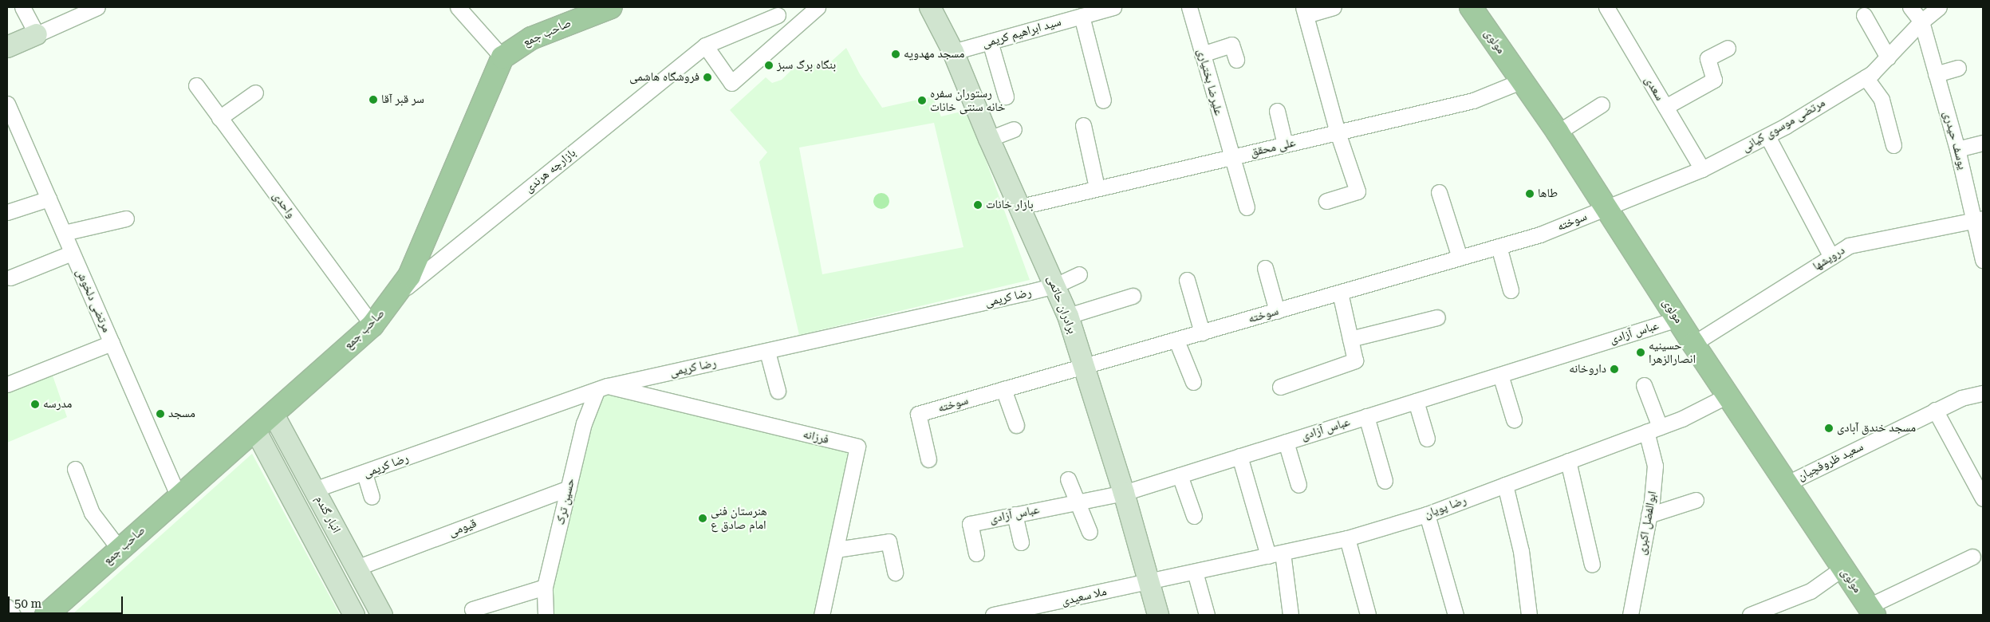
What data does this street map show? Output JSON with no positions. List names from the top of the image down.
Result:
{
  "streets": {
    "main road": ["صاحب جمع", "مولوی"],
    "street": [
      "سید ابراهیم کریمی",
      "علیرضا بختیاری",
      "سعدی",
      "مرتضی موسوی کیانی",
      "یوسف حیدری",
      "علی محقق",
      "بازارچه هرندی",
      "واحدی",
      "سوخته",
      "درویشها",
      "رضا کریمی",
      "مرتضی دلخوش",
      "برادران حاتمی",
      "عباس آزادی",
      "فرزانه",
      "سعید ظروفچیان",
      "حسین ترک",
      "رضا پویان",
      "انبار گندم",
      "ابوالفضل اکبری",
      "قیومی",
      "ملا سعیدی"
    ]
  },
  "crossings": [
    ["صاحب جمع", "بازارچه هرندی"],
    ["صاحب جمع", "واحدی"],
    ["صاحب جمع", "مرتضی دلخوش"],
    ["صاحب جمع", "انبار گندم"],
    ["سید ابراهیم کریمی", "برادران حاتمی"],
    ["مولوی", "مرتضی موسوی کیانی"],
    ["مولوی", "علی محقق"],
    ["مولوی", "سوخته"],
    ["مولوی", "درویشها"],
    ["مولوی", "عباس آزادی"],
    ["مولوی", "سعید ظروفچیان"],
    ["مولوی", "رضا پویان"],
    ["علیرضا بختیاری", "علی محقق"],
    ["سعدی", "مرتضی موسوی کیانی"],
    ["مرتضی موسوی کیانی", "یوسف حیدری"],
    ["مرتضی موسوی کیانی", "سوخته"],
    ["یوسف حیدری", "درویشها"],
    ["علی محقق", "برادران حاتمی"],
    ["سوخته", "برادران حاتمی"],
    ["رضا کریمی", "برادران حاتمی"],
    ["رضا کریمی", "فرزانه"],
    ["رضا کریمی", "حسین ترک"],
    ["رضا کریمی", "انبار گندم"],
    ["برادران حاتمی", "عباس آزادی"],
    ["برادران حاتمی", "رضا پویان"],
    ["برادران حاتمی", "ملا سعیدی"],
    ["فرزانه", "حسین ترک"],
    ["حسین ترک", "قیومی"],
    ["رضا پویان", "ابوالفضل اکبری"],
    ["رضا پویان", "ملا سعیدی"],
    ["انبار گندم", "قیومی"]
  ],
  "places": [
    "مسجد مهدویه",
    "بنگاه برگ سبز",
    "فروشگاه هاشمی",
    "سر قبر آقا",
    "رستوران سفره خانه سنتی خانات",
    "طاها",
    "بازار خانات",
    "حسینیه انصارالزهرا",
    "داروخانه",
    "مدرسه",
    "مسجد",
    "مسجد خندق آبادی",
    "هنرستان فنی امام صادق ع"
  ],
  "scale_bar": "50 m"
}
